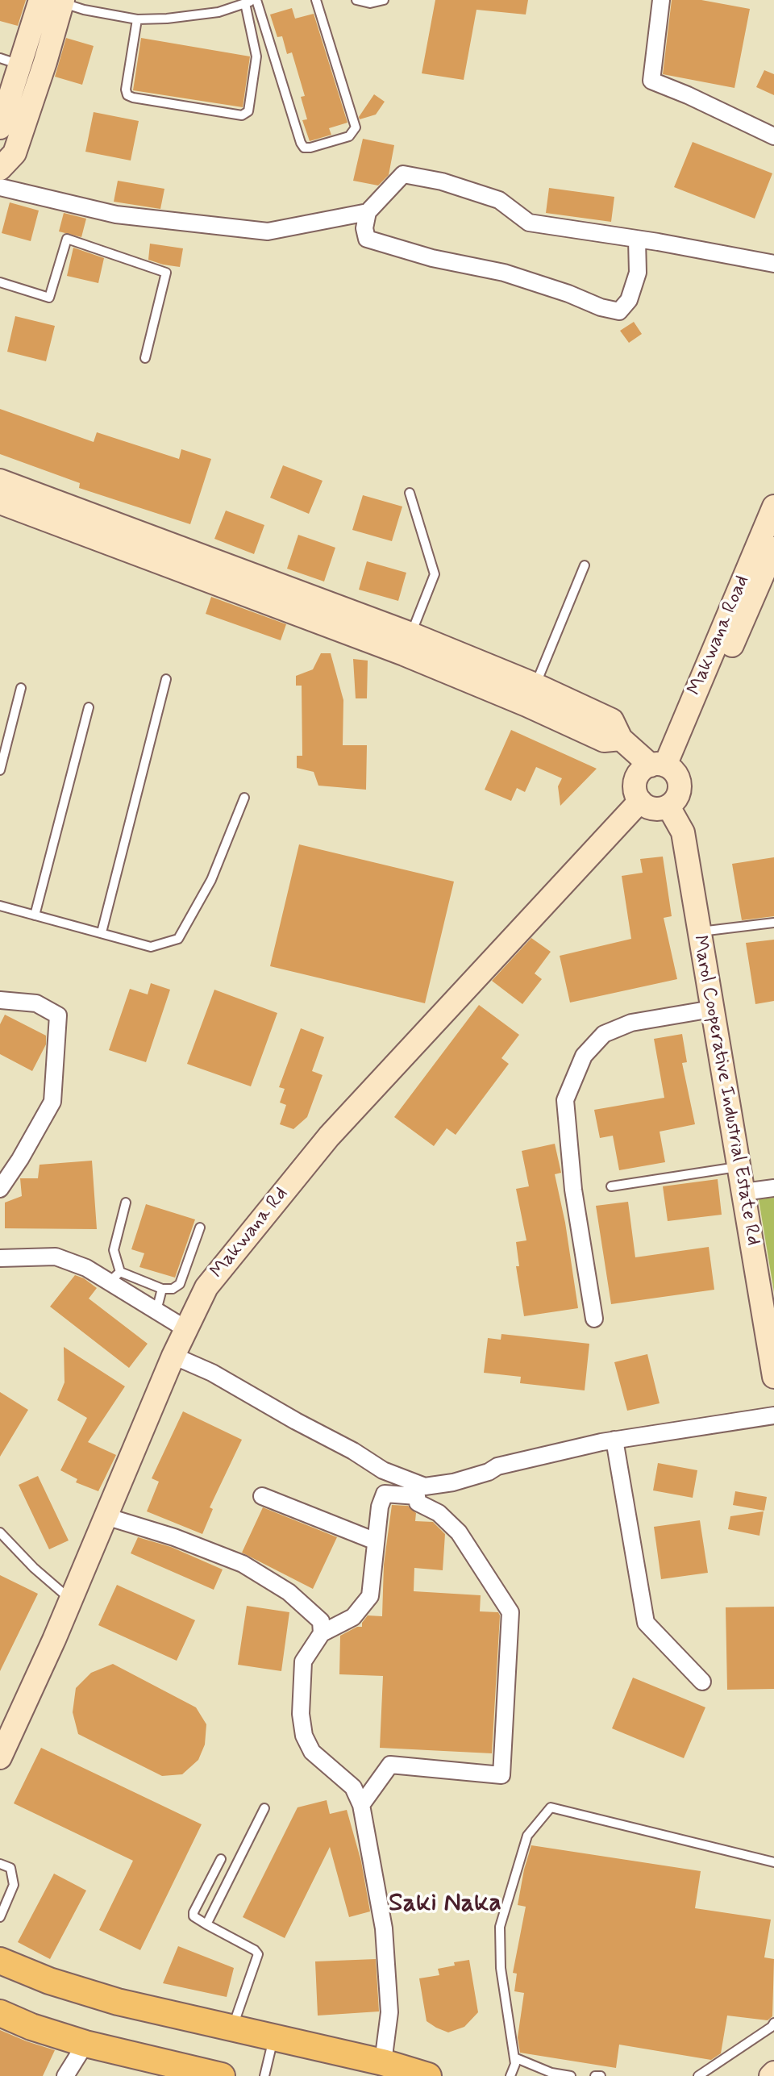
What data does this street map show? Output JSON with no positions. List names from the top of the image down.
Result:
{
  "streets": {
    "street": ["Makwana Road", "Marol Cooperative Industrial Estate Rd", "Makwana Rd"]
  },
  "crossings": [
    ["Makwana Road", "Marol Cooperative Industrial Estate Rd"],
    ["Makwana Road", "Makwana Rd"],
    ["Marol Cooperative Industrial Estate Rd", "Makwana Rd"]
  ],
  "districts": ["Saki Naka"]
}
